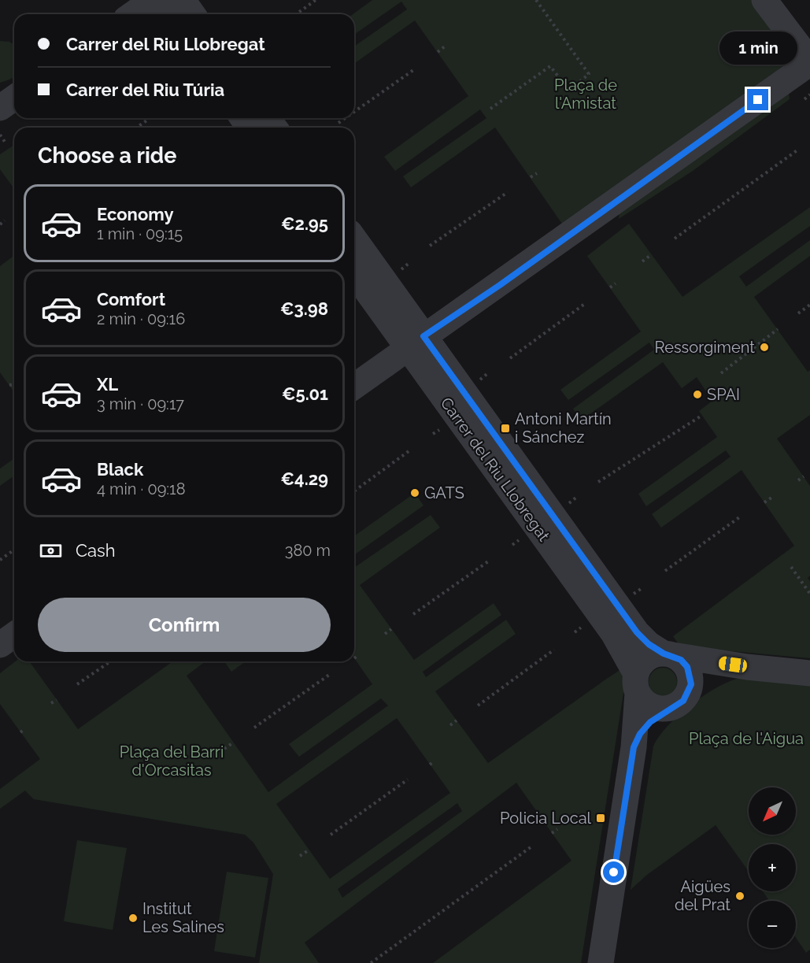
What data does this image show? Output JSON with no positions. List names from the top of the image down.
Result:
{
  "streets": {
    "street": ["Carrer del Riu Llobregat"]
  },
  "parks": ["Plaça de l'Amistat", "Plaça de l'Aigua", "Plaça del Barri d'Orcasitas"],
  "places": {
    "other": [
      "Ressorgiment",
      "SPAI",
      "GATS",
      "Aigües del Prat",
      "Institut Les Salines"
    ],
    "transit": ["Antoni Martín i Sánchez", "Policia Local"]
  },
  "north": "bottom left",
  "page": {
    "banner": ["Carrer del Riu Llobregat", "Carrer del Riu Túria"],
    "bubble": "1 min",
    "heading": "Choose a ride",
    "list": [
      {
        "name": "Economy",
        "note": "1 min · 09:15",
        "value": "€2.95"
      },
      {
        "name": "Comfort",
        "note": "2 min · 09:16",
        "value": "€3.98"
      },
      {
        "name": "XL",
        "note": "3 min · 09:17",
        "value": "€5.01"
      },
      {
        "name": "Black",
        "note": "4 min · 09:18",
        "value": "€4.29"
      }
    ],
    "pay": ["Cash", "380 m"],
    "buttons": "Confirm",
    "map_buttons": ["+", "−"]
  }
}
